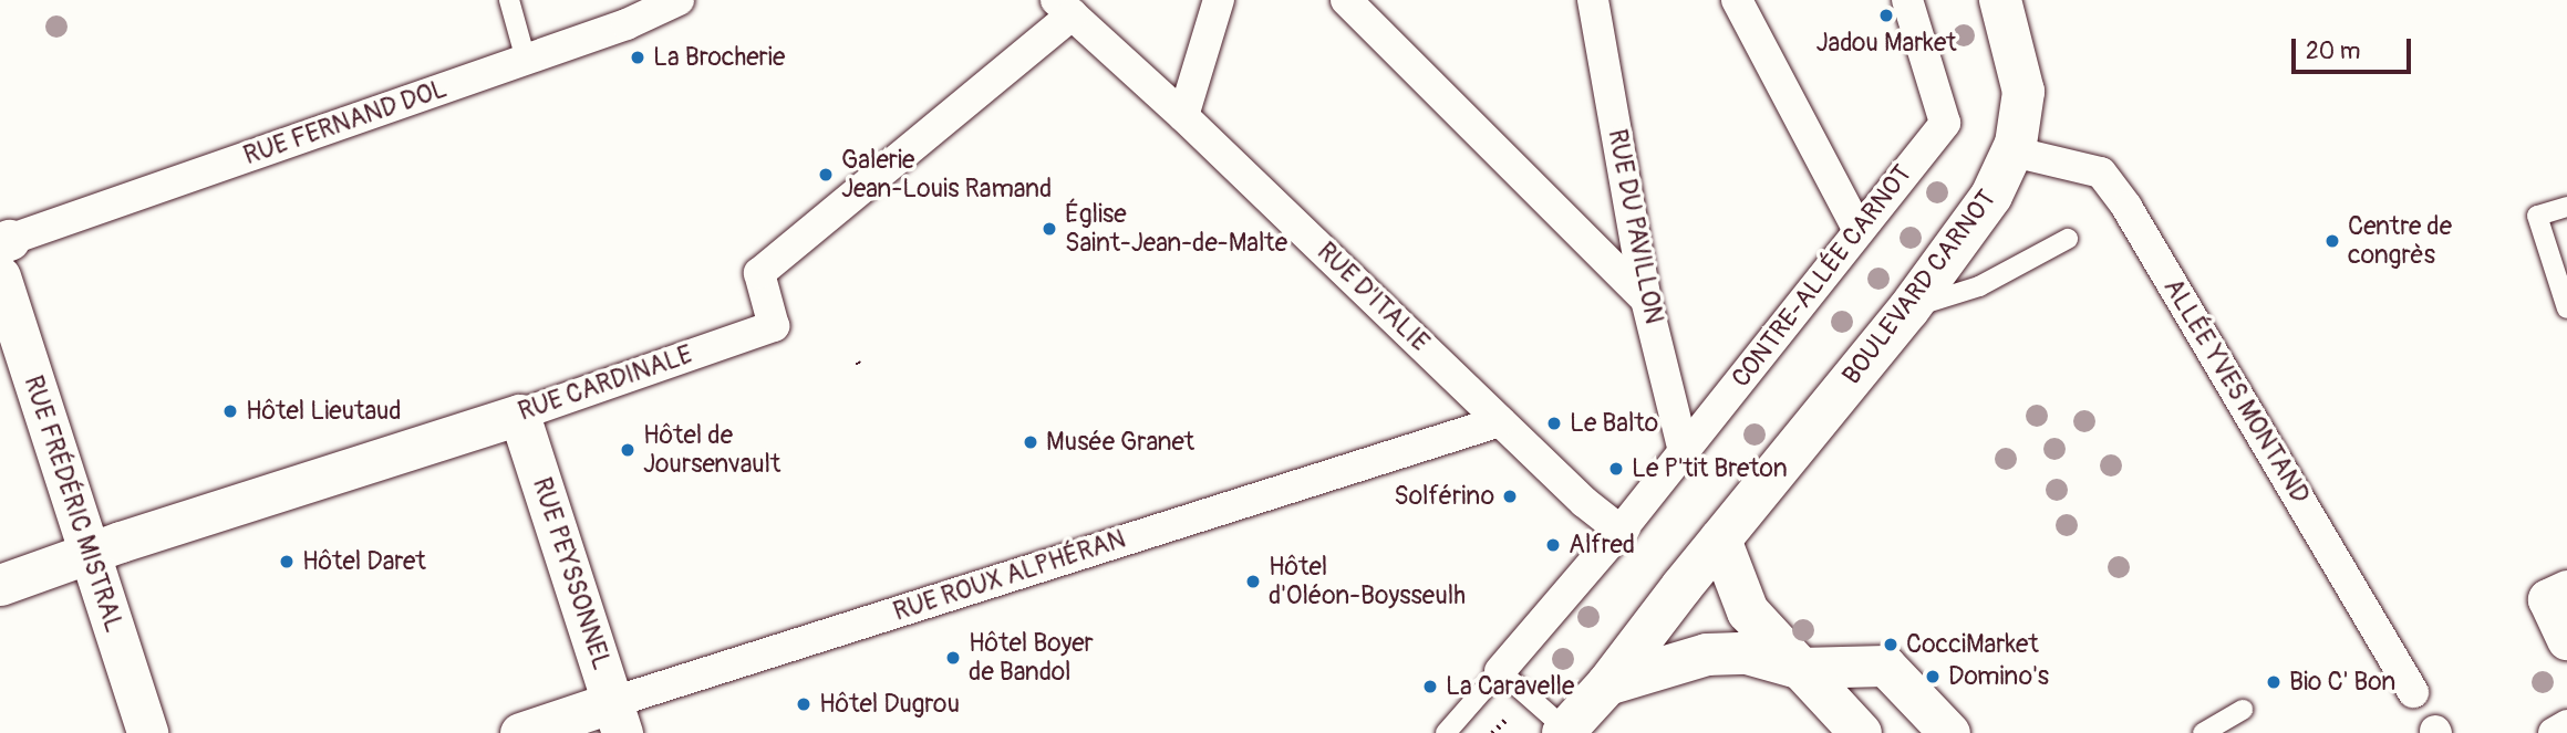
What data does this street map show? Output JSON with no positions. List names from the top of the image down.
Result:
{
  "streets": {
    "main road": ["BOULEVARD CARNOT"],
    "street": [
      "RUE FERNAND DOL",
      "RUE DU PAVILLON",
      "CONTRE-ALLÉE CARNOT",
      "RUE D'ITALIE",
      "RUE CARDINALE",
      "ALLÉE YVES MONTAND",
      "RUE FRÉDÉRIC MISTRAL",
      "RUE PEYSSONNEL",
      "RUE ROUX ALPHÉRAN"
    ]
  },
  "crossings": [
    ["RUE FERNAND DOL", "RUE FRÉDÉRIC MISTRAL"],
    ["RUE DU PAVILLON", "CONTRE-ALLÉE CARNOT"],
    ["CONTRE-ALLÉE CARNOT", "RUE D'ITALIE"],
    ["BOULEVARD CARNOT", "ALLÉE YVES MONTAND"],
    ["RUE D'ITALIE", "RUE CARDINALE"],
    ["RUE D'ITALIE", "RUE ROUX ALPHÉRAN"],
    ["RUE CARDINALE", "RUE FRÉDÉRIC MISTRAL"],
    ["RUE CARDINALE", "RUE PEYSSONNEL"],
    ["RUE PEYSSONNEL", "RUE ROUX ALPHÉRAN"]
  ],
  "places": [
    "Jadou Market",
    "La Brocherie",
    "Galerie Jean-Louis Ramand",
    "Église Saint-Jean-de-Malte",
    "Centre de congrès",
    "Hôtel Lieutaud",
    "Le Balto",
    "Musée Granet",
    "Hôtel de Joursenvault",
    "Le P'tit Breton",
    "Solférino",
    "Alfred",
    "Hôtel Daret",
    "Hôtel d'Oléon-Boysseulh",
    "CocciMarket",
    "Hôtel Boyer de Bandol",
    "Domino's",
    "Bio C' Bon",
    "La Caravelle",
    "Hôtel Dugrou"
  ],
  "scale_bar": "20 m"
}
